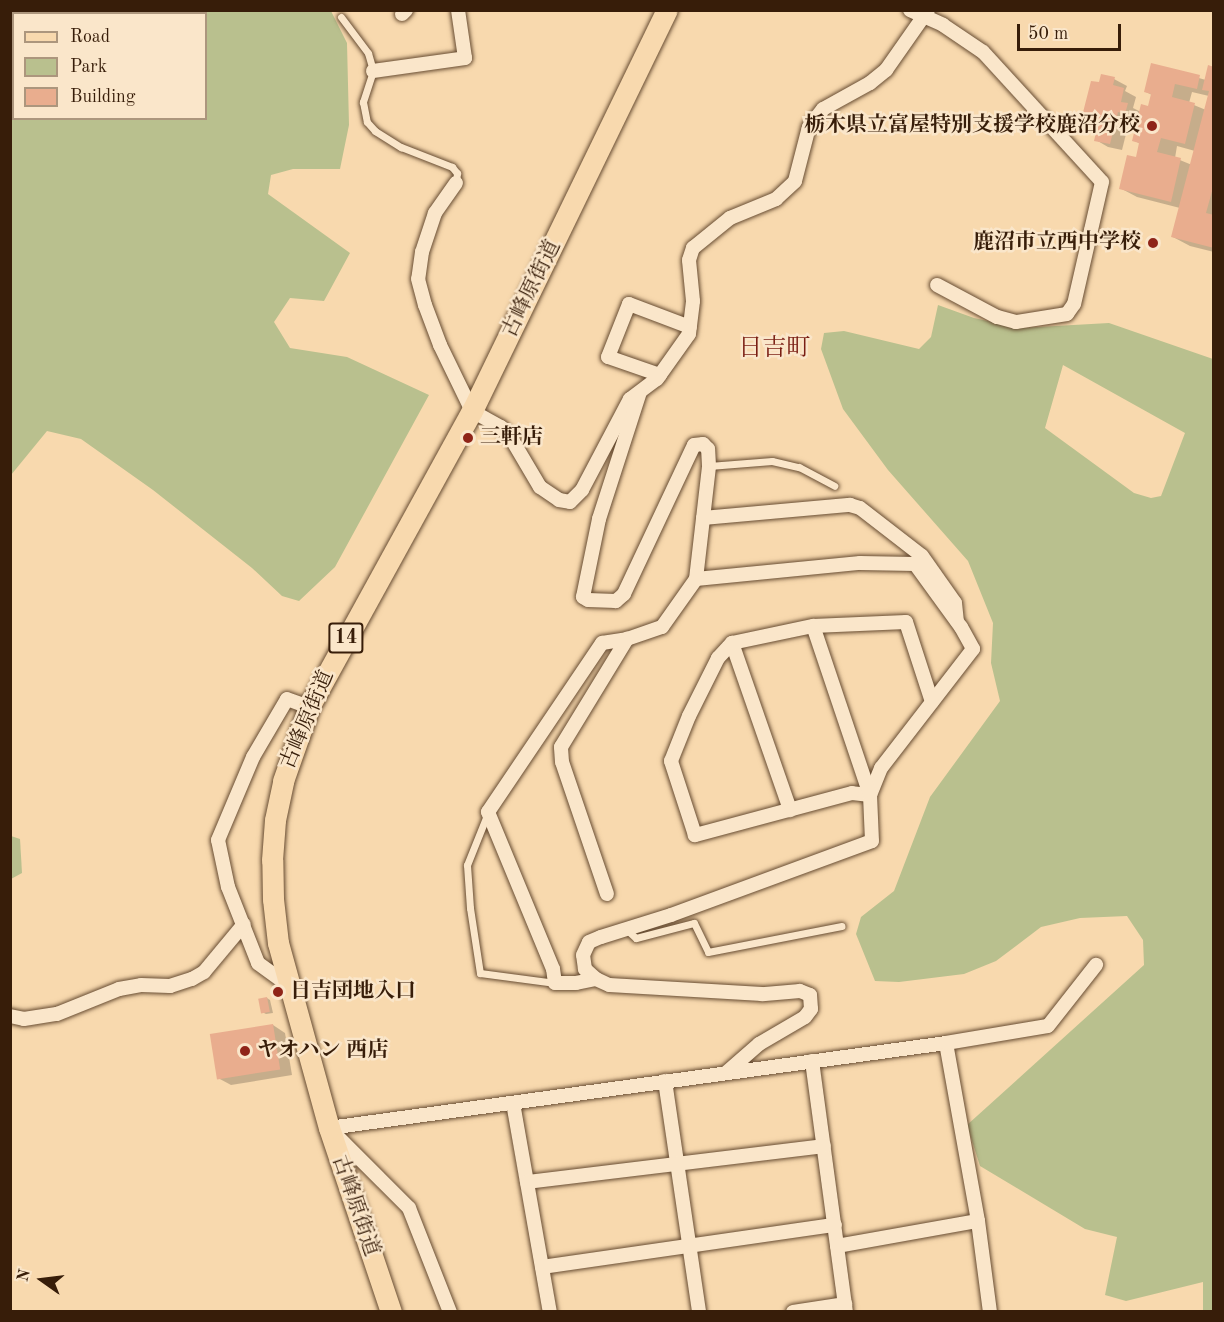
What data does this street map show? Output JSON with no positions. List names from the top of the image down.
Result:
{
  "streets": {
    "main road": ["古峰原街道", "14"]
  },
  "districts": ["日吉町"],
  "places": [
    "栃木県立富屋特別支援学校鹿沼分校",
    "鹿沼市立西中学校",
    "三軒店",
    "日吉団地入口",
    "ヤオハン 西店"
  ],
  "legend": ["Road", "Park", "Building"],
  "scale_bar": "50 m",
  "north": "left"
}
